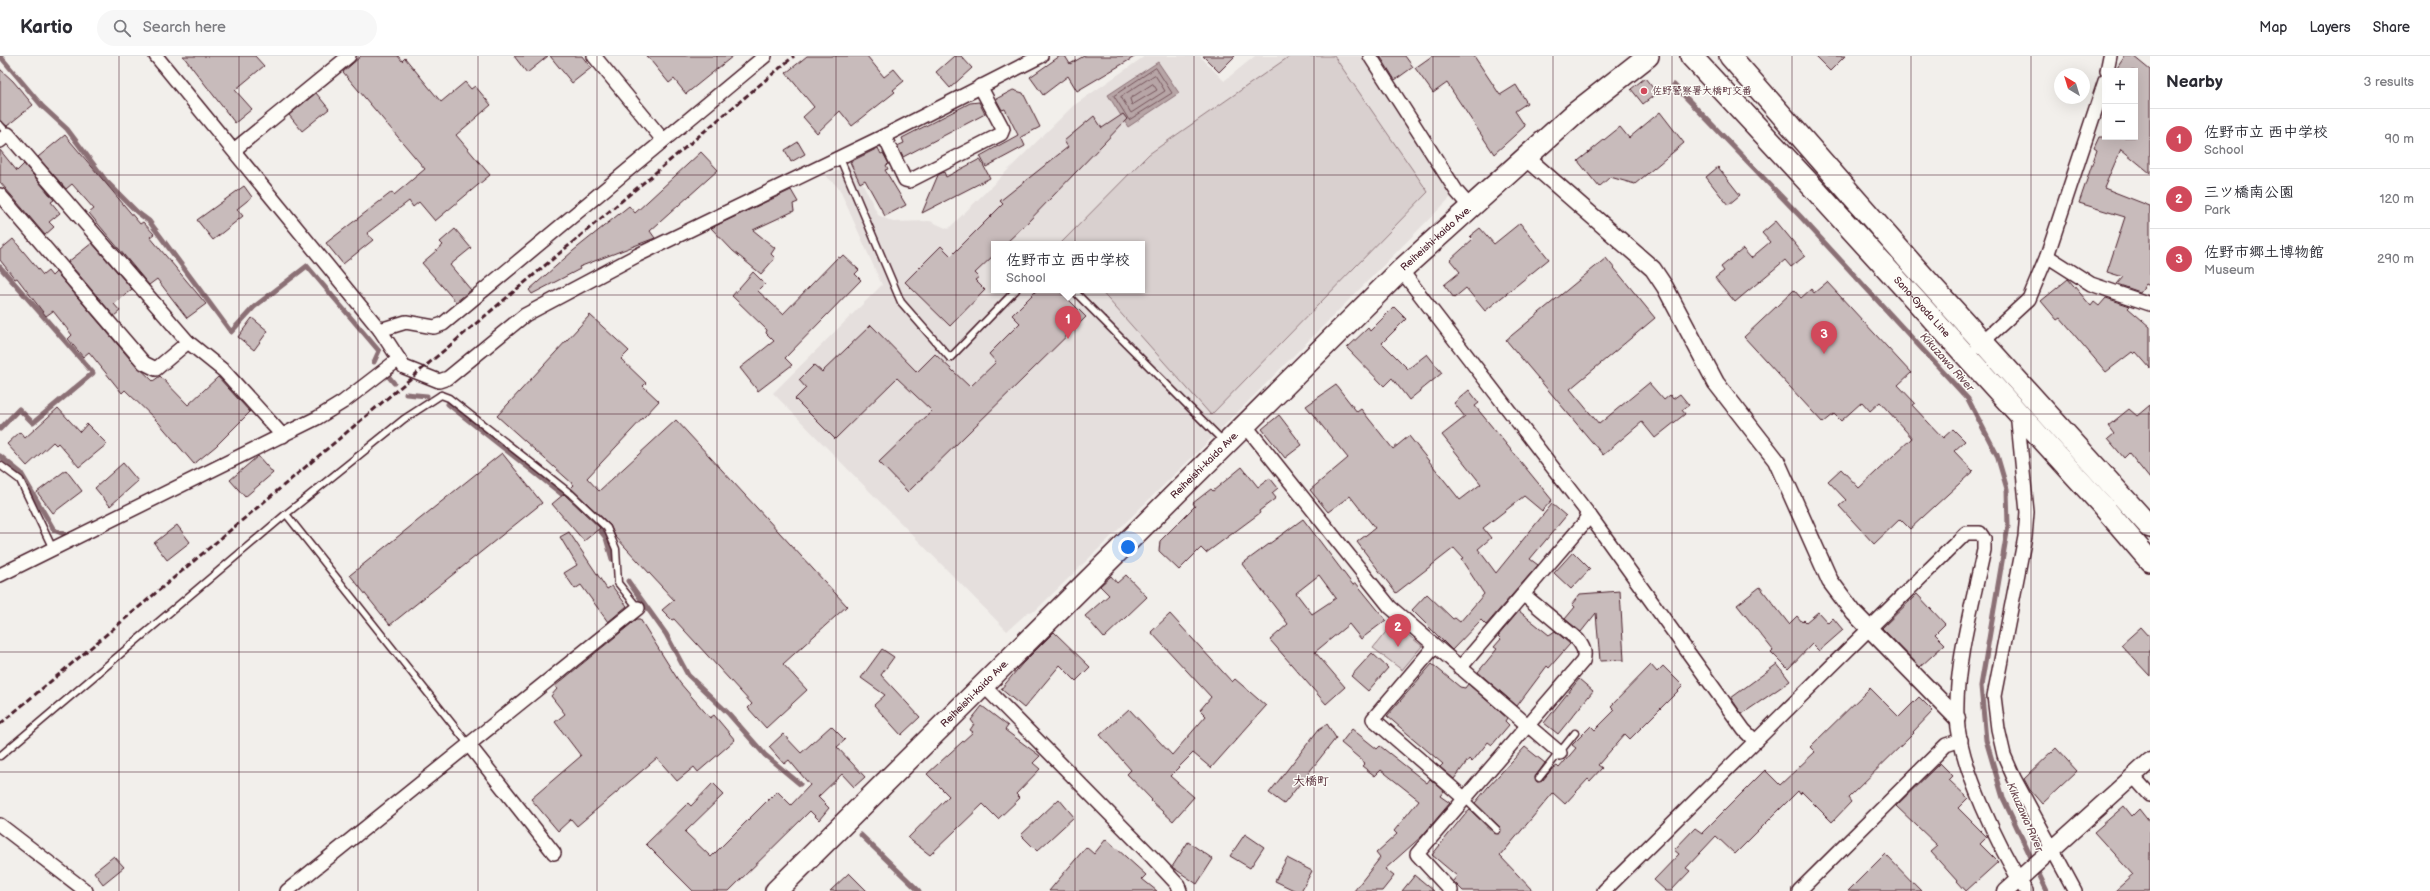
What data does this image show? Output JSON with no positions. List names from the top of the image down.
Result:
{
  "streets": {
    "main road": ["Reiheishi-kaido Ave.", "Sano-Gyoda Line"]
  },
  "districts": ["大橋町"],
  "water": ["Kikuzawa River"],
  "places": ["佐野警察署大橋町交番"],
  "north": "top left",
  "page": {
    "header": "Kartio",
    "search": "Search here",
    "nav": ["Map", "Layers", "Share"],
    "heading": ["Nearby", "3 results"],
    "map_buttons": ["+", "−"],
    "list": [
      {
        "mark": "1",
        "name": "佐野市立 西中学校",
        "note": "School",
        "value": "90 m"
      },
      {
        "mark": "2",
        "name": "三ツ橋南公園",
        "note": "Park",
        "value": "120 m"
      },
      {
        "mark": "3",
        "name": "佐野市郷土博物館",
        "note": "Museum",
        "value": "290 m"
      }
    ],
    "popup": ["佐野市立 西中学校", "School"],
    "pins": ["1", "3", "2"]
  }
}
